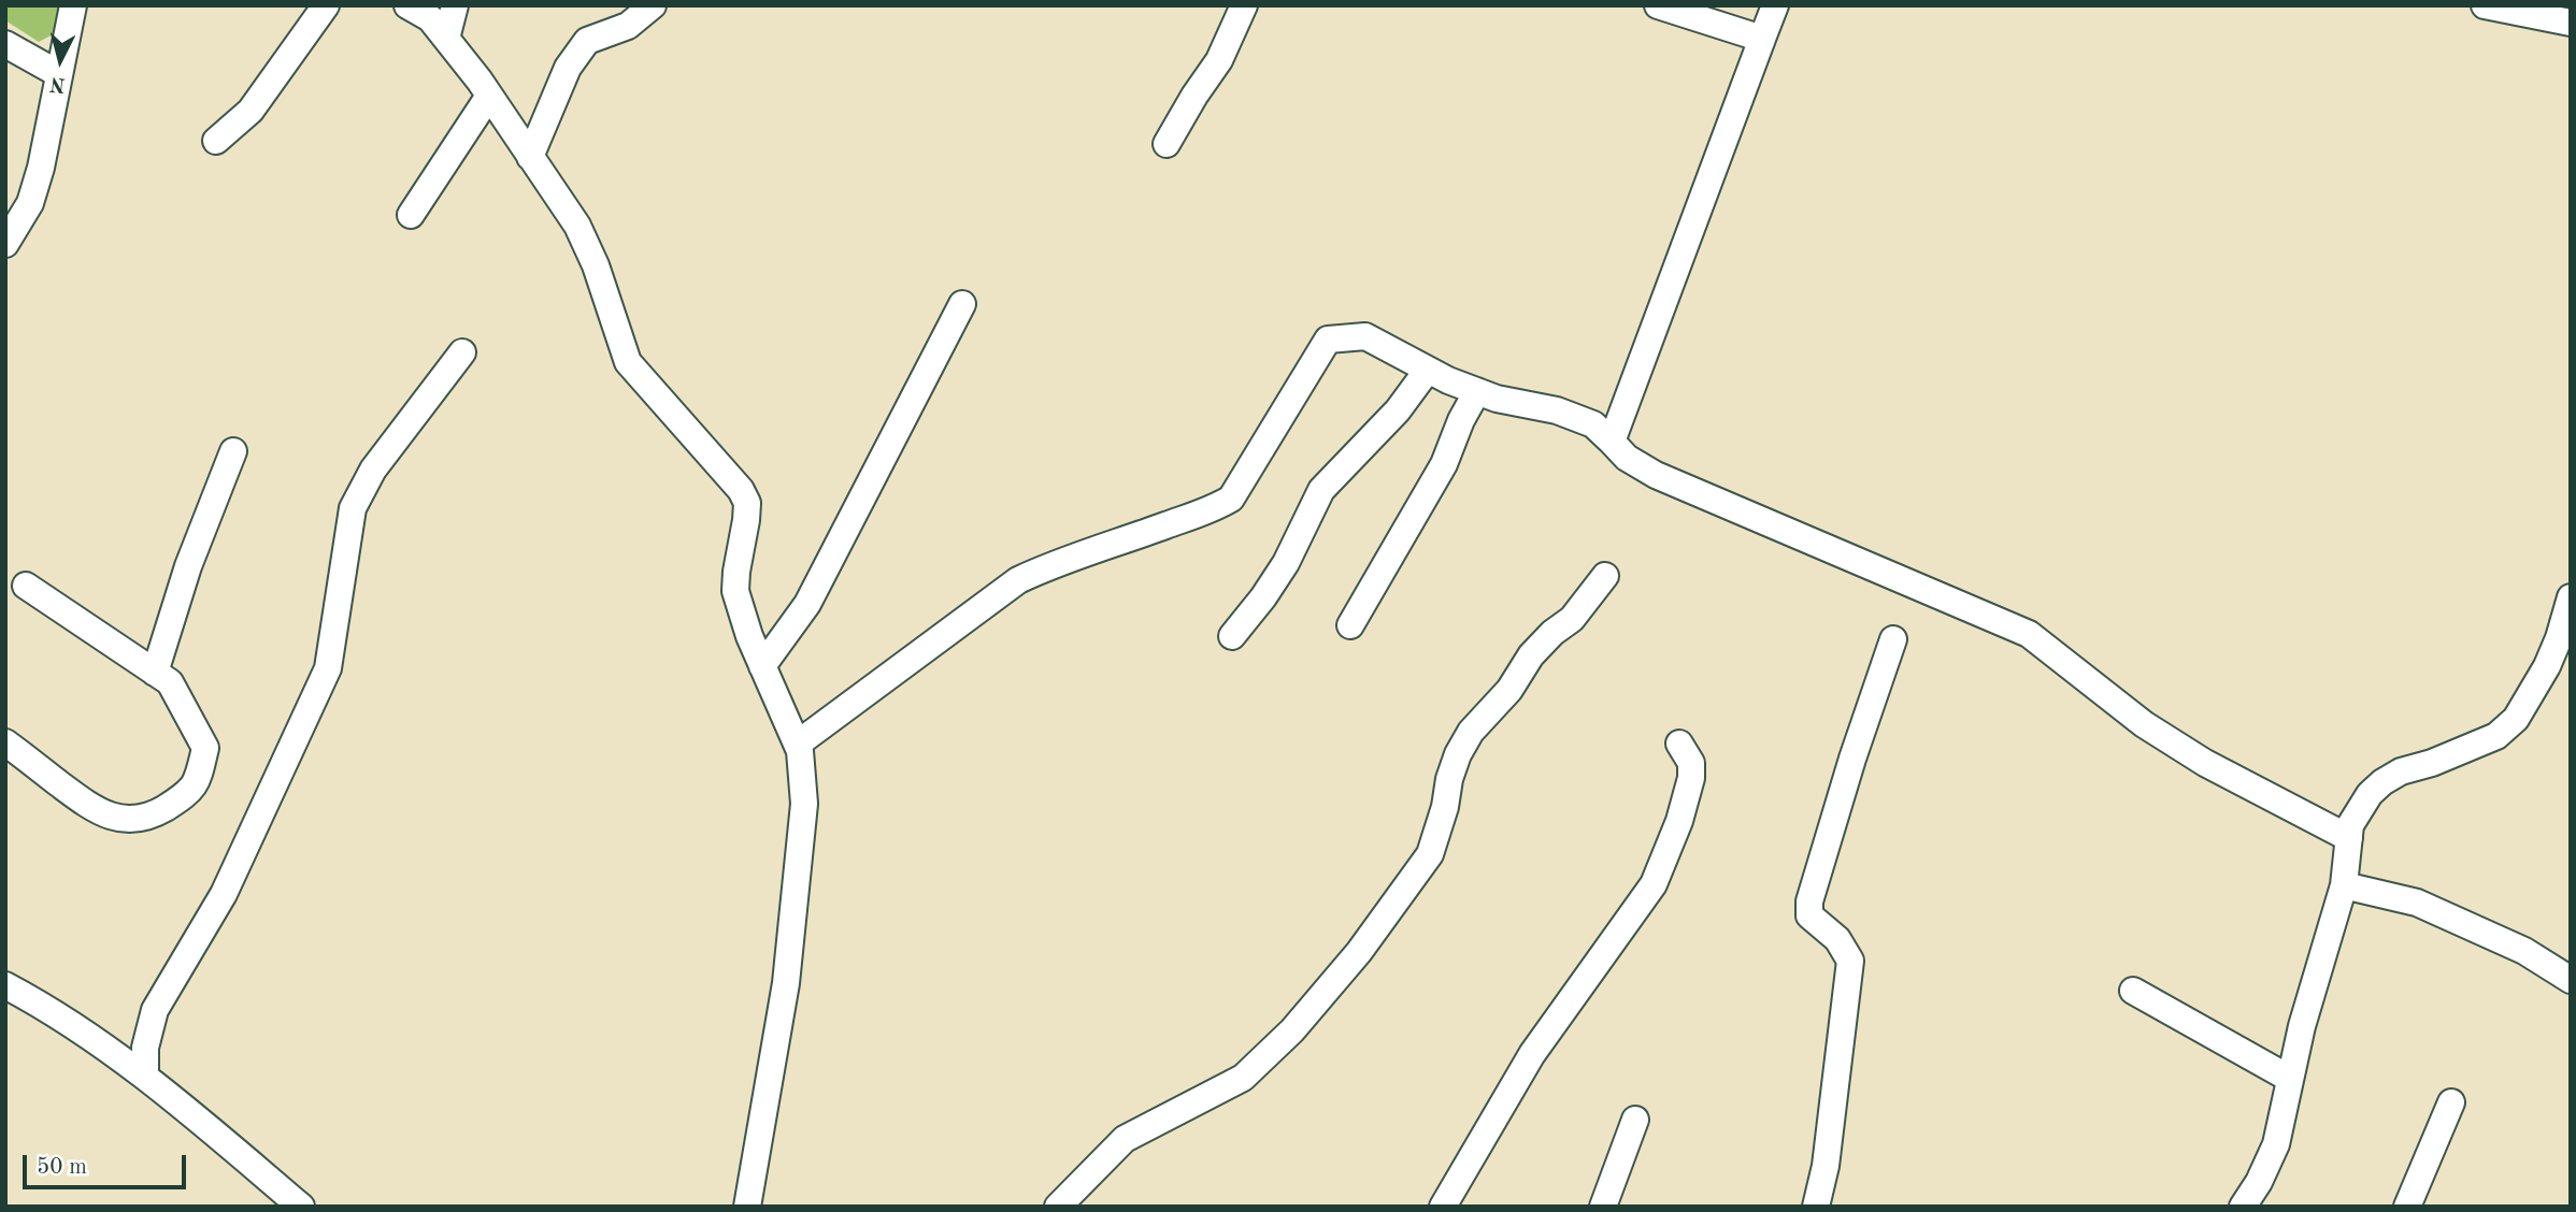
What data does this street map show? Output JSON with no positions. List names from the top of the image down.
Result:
{
  "scale_bar": "50 m",
  "north": "bottom"
}
